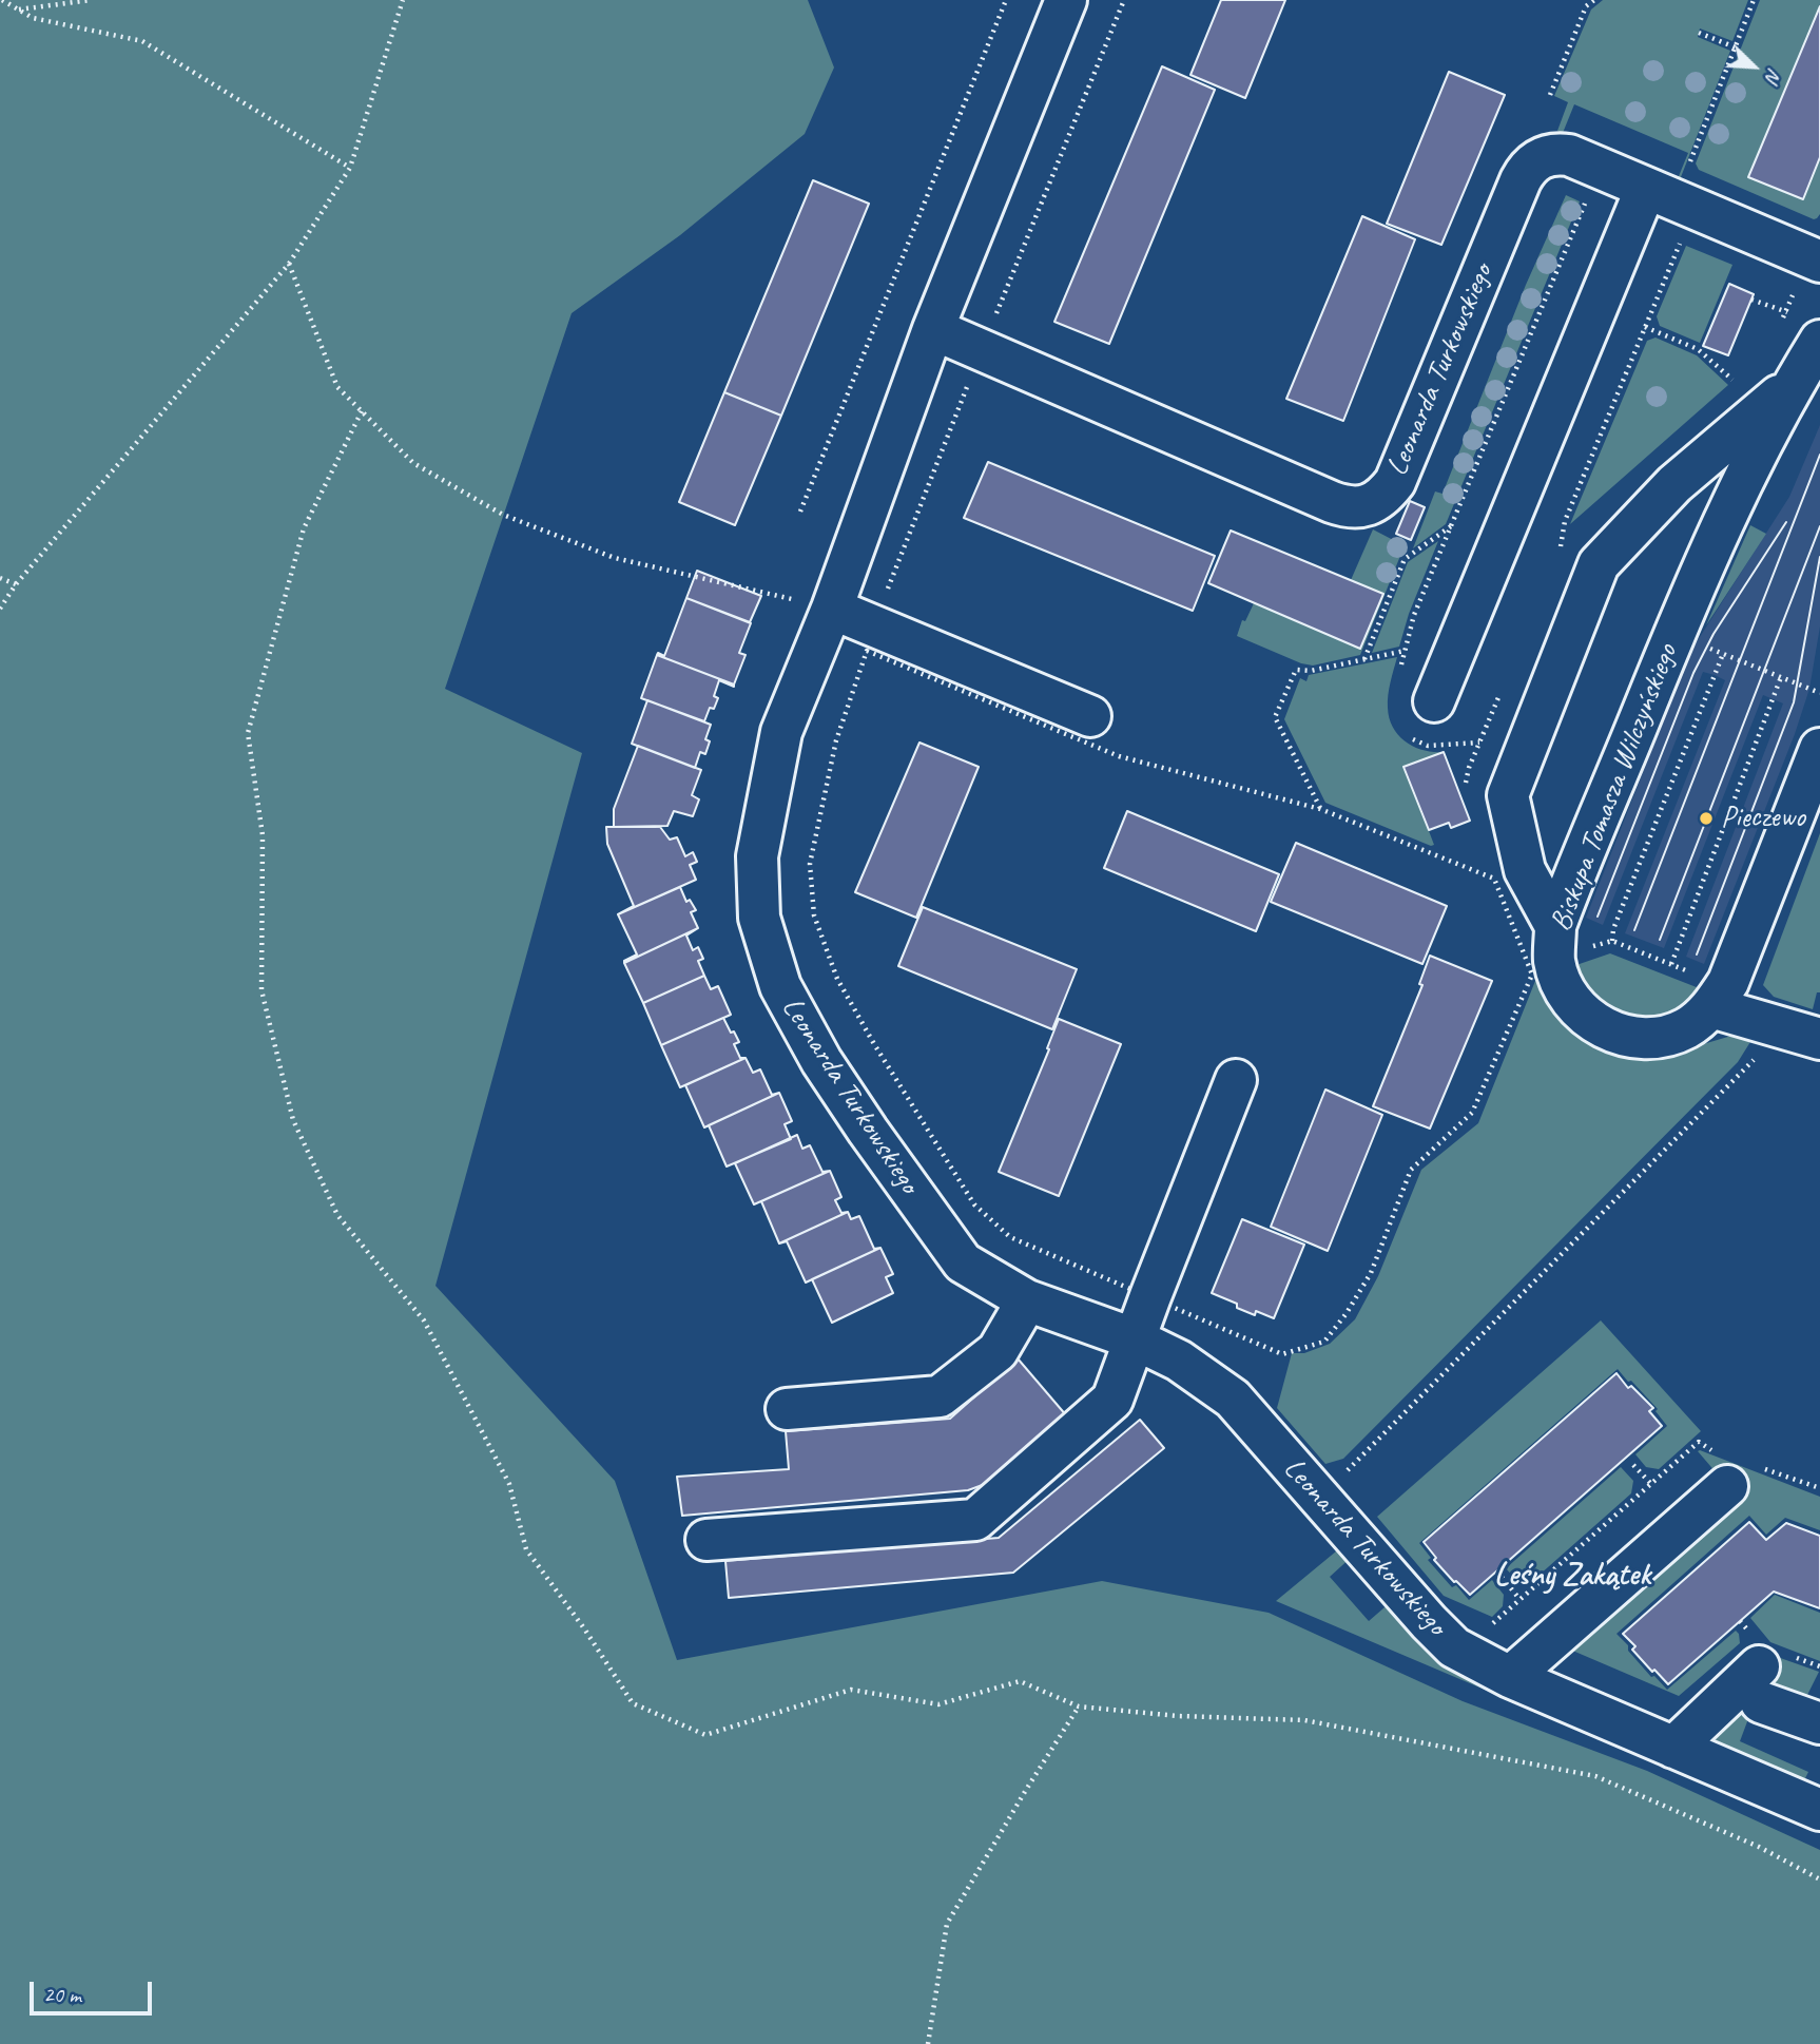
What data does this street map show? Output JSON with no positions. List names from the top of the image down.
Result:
{
  "streets": {
    "street": ["Leonarda Turkowskiego", "Biskupa Tomasza Wilczyńskiego"]
  },
  "districts": ["Leśny Zakątek"],
  "places": ["Pieczewo"],
  "scale_bar": "20 m",
  "north": "bottom right"
}
